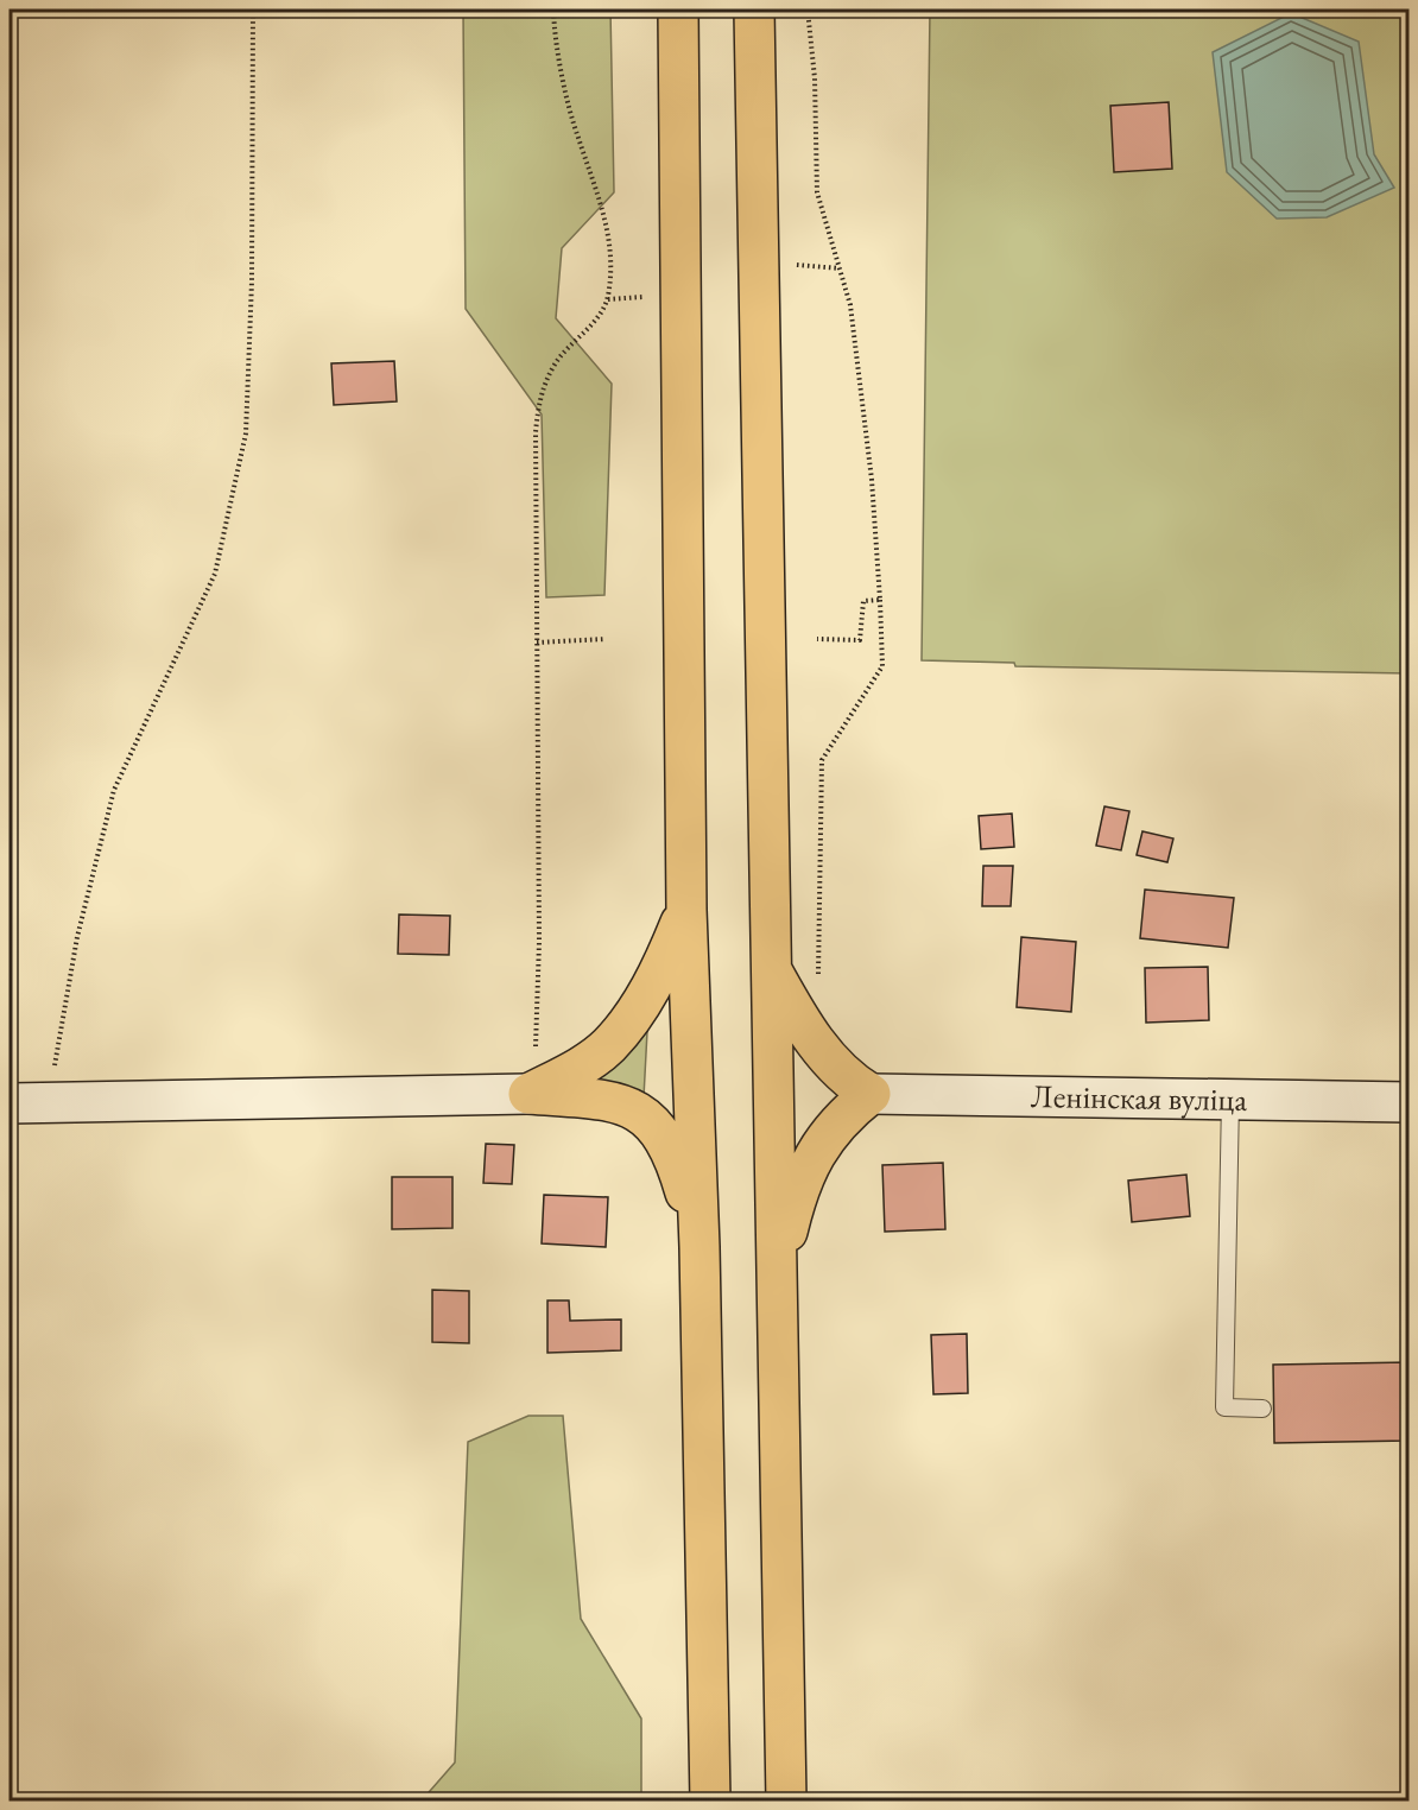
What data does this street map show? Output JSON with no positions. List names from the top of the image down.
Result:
{
  "streets": {
    "street": ["Ленінская вуліца"]
  }
}
